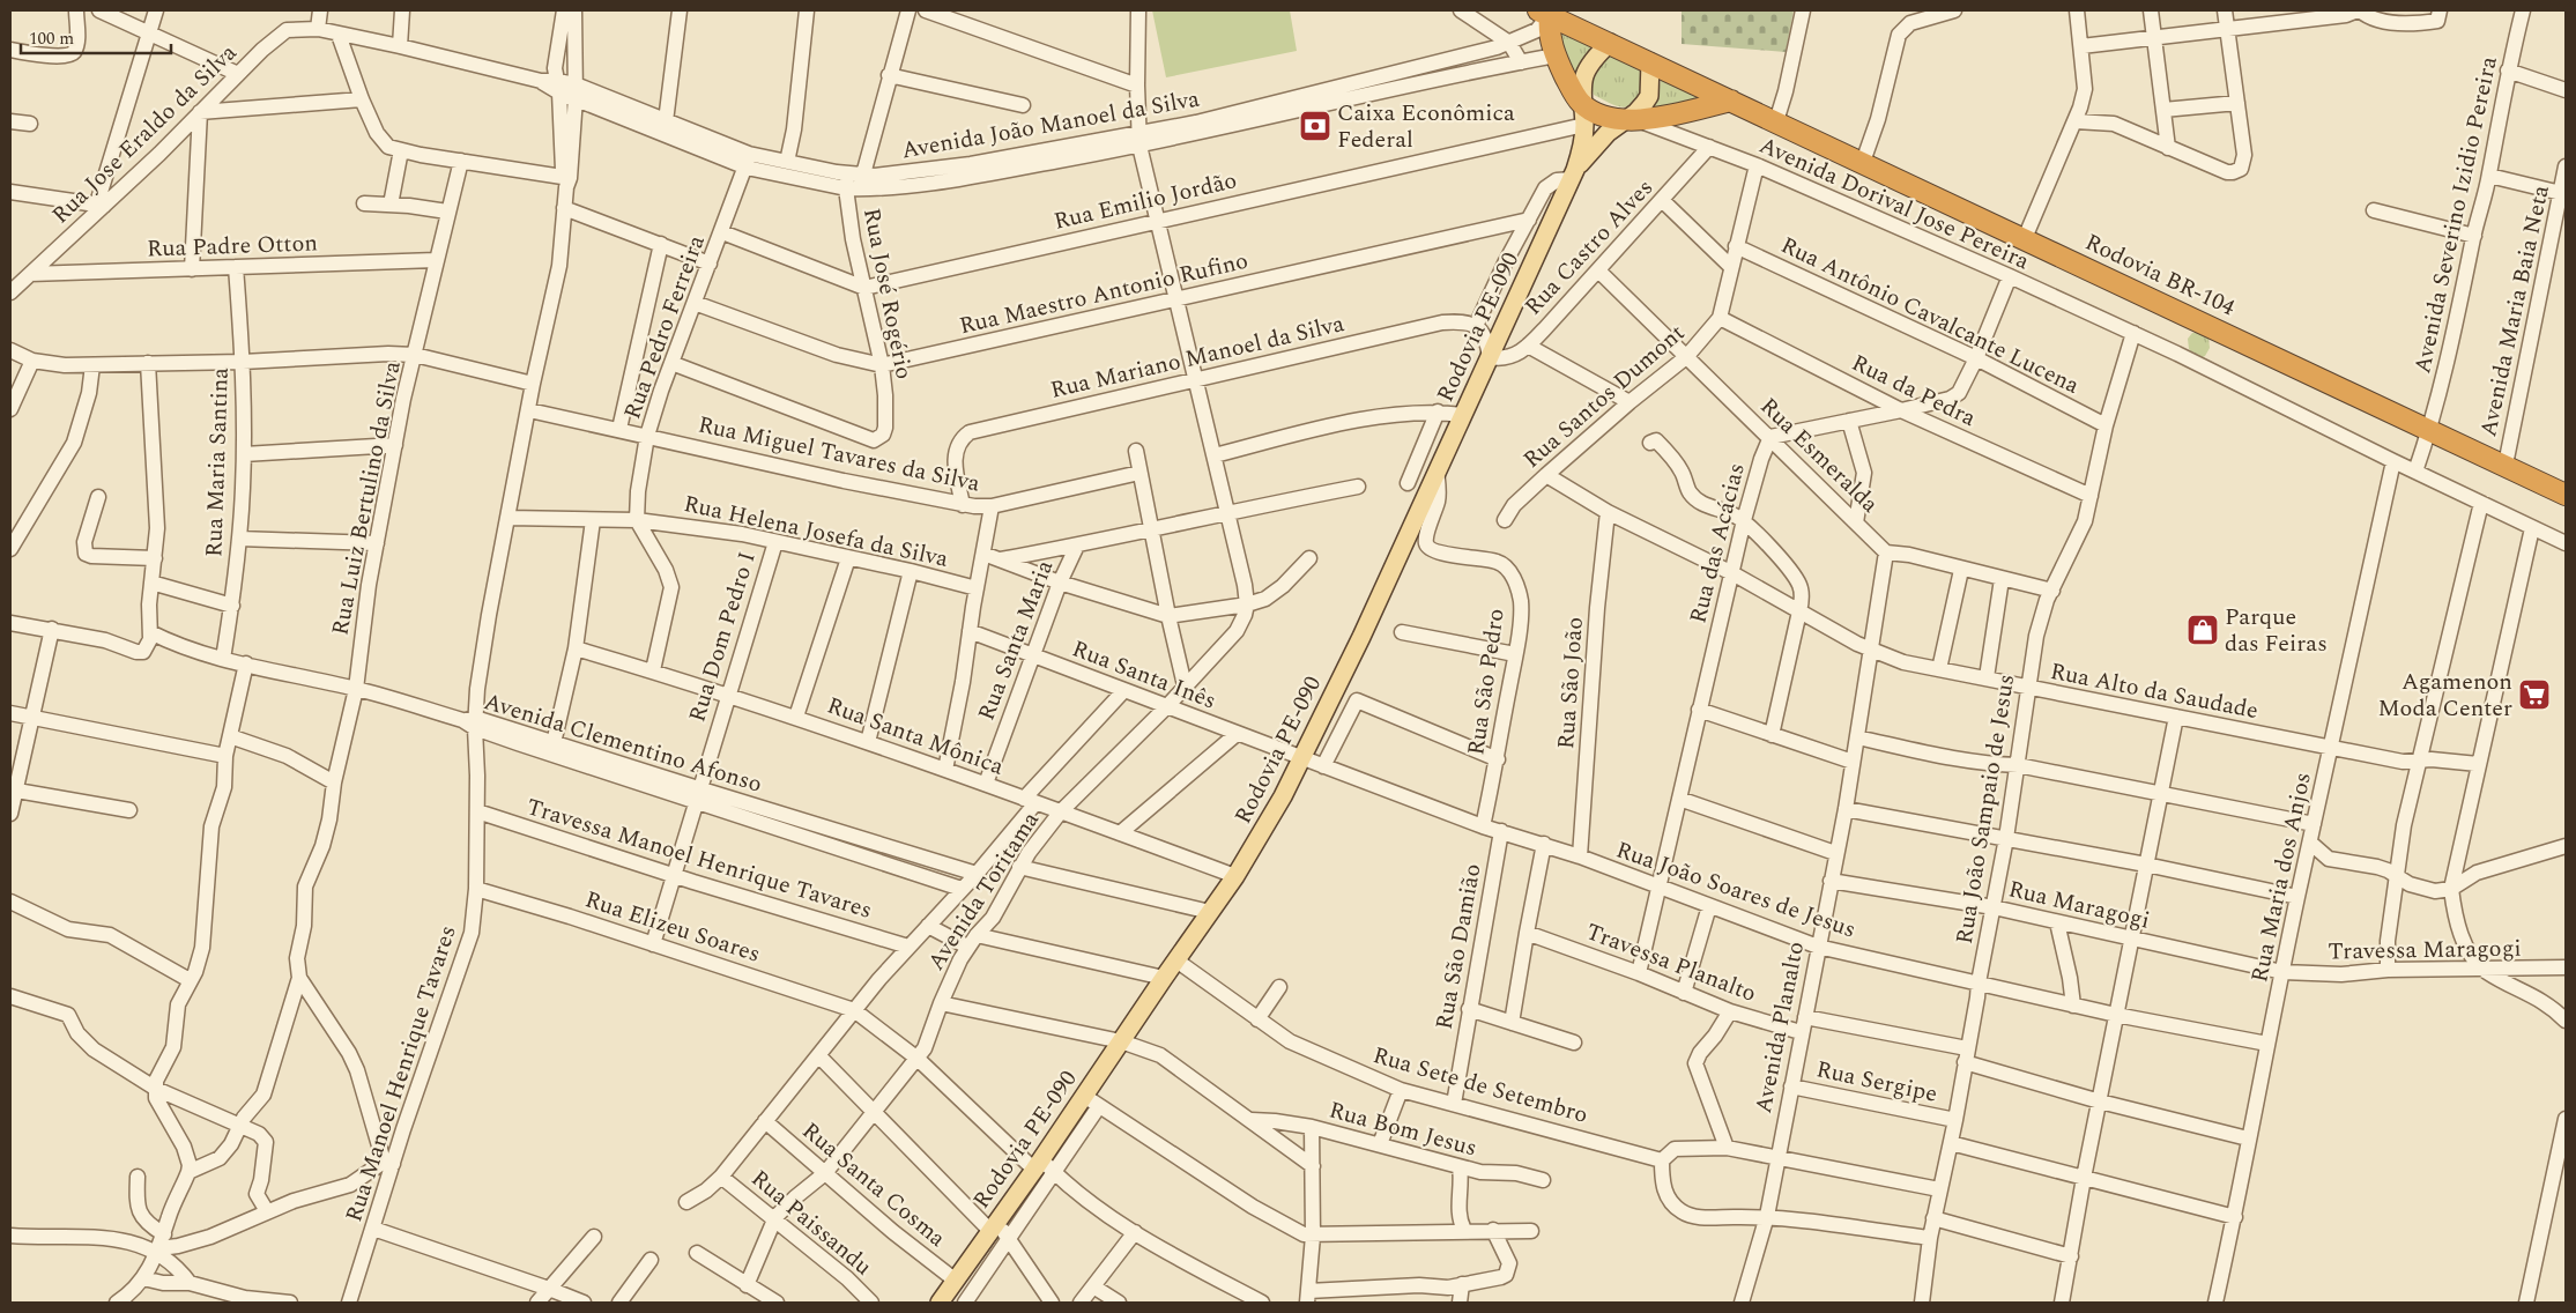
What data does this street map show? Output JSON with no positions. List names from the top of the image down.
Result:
{
  "streets": {
    "highway": ["Rodovia BR-104"],
    "main road": ["Rodovia PE-090"],
    "street": [
      "Avenida João Manoel da Silva",
      "Rua Jose Eraldo da Silva",
      "Rua Emilio Jordão",
      "Avenida Dorival Jose Pereira",
      "Avenida Severino Izidio Pereira",
      "Rua Padre Otton",
      "Rua Castro Alves",
      "Rua José Rogério",
      "Rua Maestro Antonio Rufino",
      "Avenida Maria Baia Neta",
      "Rua Antônio Cavalcante Lucena",
      "Rua Pedro Ferreira",
      "Rua Mariano Manoel da Silva",
      "Rua da Pedra",
      "Rua Santos Dumont",
      "Rua Miguel Tavares da Silva",
      "Rua Esmeralda",
      "Rua Maria Santina",
      "Rua Luiz Bertulino da Silva",
      "Rua Helena Josefa da Silva",
      "Rua das Acácias",
      "Rua Dom Pedro I",
      "Rua Santa Maria",
      "Rua Santa Inês",
      "Rua São Pedro",
      "Rua São João",
      "Rua Alto da Saudade",
      "Rua Santa Mônica",
      "Avenida Clementino Afonso",
      "Rua João Sampaio de Jesus",
      "Travessa Manoel Henrique Tavares",
      "Rua Maria dos Anjos",
      "Rua João Soares de Jesus",
      "Avenida Toritama",
      "Rua Maragogi",
      "Rua Elizeu Soares",
      "Rua São Damião",
      "Travessa Maragogi",
      "Travessa Planalto",
      "Avenida Planalto",
      "Rua Manoel Henrique Tavares",
      "Rua Sergipe",
      "Rua Sete de Setembro",
      "Rua Bom Jesus",
      "Rua Santa Cosma",
      "Rua Paissandu"
    ]
  },
  "crossings": [
    ["Avenida João Manoel da Silva", "Rua Jose Eraldo da Silva"],
    ["Avenida João Manoel da Silva", "Rodovia BR-104"],
    ["Avenida João Manoel da Silva", "Rua José Rogério"],
    ["Avenida João Manoel da Silva", "Rua Pedro Ferreira"],
    ["Rua Jose Eraldo da Silva", "Rua Padre Otton"],
    ["Rua Emilio Jordão", "Rua José Rogério"],
    ["Rua Emilio Jordão", "Rodovia PE-090"],
    ["Avenida Dorival Jose Pereira", "Avenida Severino Izidio Pereira"],
    ["Avenida Dorival Jose Pereira", "Rua Castro Alves"],
    ["Avenida Dorival Jose Pereira", "Rodovia BR-104"],
    ["Avenida Dorival Jose Pereira", "Rodovia PE-090"],
    ["Avenida Dorival Jose Pereira", "Rua Santos Dumont"],
    ["Avenida Dorival Jose Pereira", "Rua João Sampaio de Jesus"],
    ["Avenida Dorival Jose Pereira", "Rua Maria dos Anjos"],
    ["Avenida Severino Izidio Pereira", "Rodovia BR-104"],
    ["Rua Padre Otton", "Rua Maria Santina"],
    ["Rua Padre Otton", "Rua Luiz Bertulino da Silva"],
    ["Rua Castro Alves", "Rodovia PE-090"],
    ["Rua Castro Alves", "Rua Esmeralda"],
    ["Rodovia BR-104", "Avenida Maria Baia Neta"],
    ["Rodovia BR-104", "Rodovia PE-090"],
    ["Rua José Rogério", "Rua Maestro Antonio Rufino"],
    ["Rua José Rogério", "Rua Pedro Ferreira"],
    ["Rua Maestro Antonio Rufino", "Rua Pedro Ferreira"],
    ["Rua Antônio Cavalcante Lucena", "Rua Santos Dumont"],
    ["Rua Antônio Cavalcante Lucena", "Rua João Sampaio de Jesus"],
    ["Rua Pedro Ferreira", "Rua Miguel Tavares da Silva"],
    ["Rua Pedro Ferreira", "Rua Helena Josefa da Silva"],
    ["Rodovia PE-090", "Rua Santa Inês"],
    ["Rodovia PE-090", "Rua São Pedro"],
    ["Rodovia PE-090", "Rua Santa Mônica"],
    ["Rodovia PE-090", "Rua João Soares de Jesus"],
    ["Rodovia PE-090", "Rua Elizeu Soares"],
    ["Rodovia PE-090", "Rua Sete de Setembro"],
    ["Rodovia PE-090", "Rua Santa Cosma"],
    ["Rua Mariano Manoel da Silva", "Rua Miguel Tavares da Silva"],
    ["Rua da Pedra", "Rua Santos Dumont"],
    ["Rua da Pedra", "Rua João Sampaio de Jesus"],
    ["Rua Santos Dumont", "Rua Esmeralda"],
    ["Rua Santos Dumont", "Rua Alto da Saudade"],
    ["Rua Miguel Tavares da Silva", "Rua Manoel Henrique Tavares"],
    ["Rua Esmeralda", "Rua das Acácias"],
    ["Rua Esmeralda", "Avenida Planalto"],
    ["Rua Helena Josefa da Silva", "Rua Dom Pedro I"],
    ["Rua Helena Josefa da Silva", "Rua Manoel Henrique Tavares"],
    ["Rua das Acácias", "Rua Alto da Saudade"],
    ["Rua das Acácias", "Rua João Soares de Jesus"],
    ["Rua das Acácias", "Travessa Planalto"],
    ["Rua Dom Pedro I", "Rua Santa Mônica"],
    ["Rua Dom Pedro I", "Avenida Clementino Afonso"],
    ["Rua Dom Pedro I", "Travessa Manoel Henrique Tavares"],
    ["Rua Dom Pedro I", "Rua Elizeu Soares"],
    ["Rua Santa Maria", "Rua Santa Inês"],
    ["Rua Santa Maria", "Rua Santa Mônica"],
    ["Rua Santa Inês", "Rua João Soares de Jesus"],
    ["Rua Santa Inês", "Avenida Toritama"],
    ["Rua São Pedro", "Rua João Soares de Jesus"],
    ["Rua São João", "Rua Alto da Saudade"],
    ["Rua São João", "Rua João Soares de Jesus"],
    ["Rua Alto da Saudade", "Rua João Sampaio de Jesus"],
    ["Rua Alto da Saudade", "Rua Maria dos Anjos"],
    ["Rua Alto da Saudade", "Avenida Planalto"],
    ["Rua Santa Mônica", "Avenida Toritama"],
    ["Avenida Clementino Afonso", "Avenida Toritama"],
    ["Avenida Clementino Afonso", "Rua Manoel Henrique Tavares"],
    ["Rua João Sampaio de Jesus", "Rua João Soares de Jesus"],
    ["Rua João Sampaio de Jesus", "Rua Maragogi"],
    ["Rua João Sampaio de Jesus", "Travessa Planalto"],
    ["Rua João Sampaio de Jesus", "Rua Sergipe"],
    ["Travessa Manoel Henrique Tavares", "Avenida Toritama"],
    ["Travessa Manoel Henrique Tavares", "Rua Manoel Henrique Tavares"],
    ["Rua Maria dos Anjos", "Rua João Soares de Jesus"],
    ["Rua Maria dos Anjos", "Rua Maragogi"],
    ["Rua Maria dos Anjos", "Travessa Maragogi"],
    ["Rua João Soares de Jesus", "Rua São Damião"],
    ["Rua João Soares de Jesus", "Avenida Planalto"],
    ["Avenida Toritama", "Rua Elizeu Soares"],
    ["Avenida Toritama", "Rua Santa Cosma"],
    ["Avenida Toritama", "Rua Paissandu"],
    ["Rua Maragogi", "Travessa Maragogi"],
    ["Rua Maragogi", "Avenida Planalto"],
    ["Rua Elizeu Soares", "Rua Manoel Henrique Tavares"],
    ["Rua São Damião", "Rua Sete de Setembro"],
    ["Travessa Planalto", "Avenida Planalto"],
    ["Avenida Planalto", "Rua Sergipe"]
  ],
  "places": {
    "bank": ["Caixa Econômica Federal"],
    "shop": ["Parque das Feiras"],
    "supermarket": ["Agamenon Moda Center"]
  },
  "scale_bar": "100 m"
}
